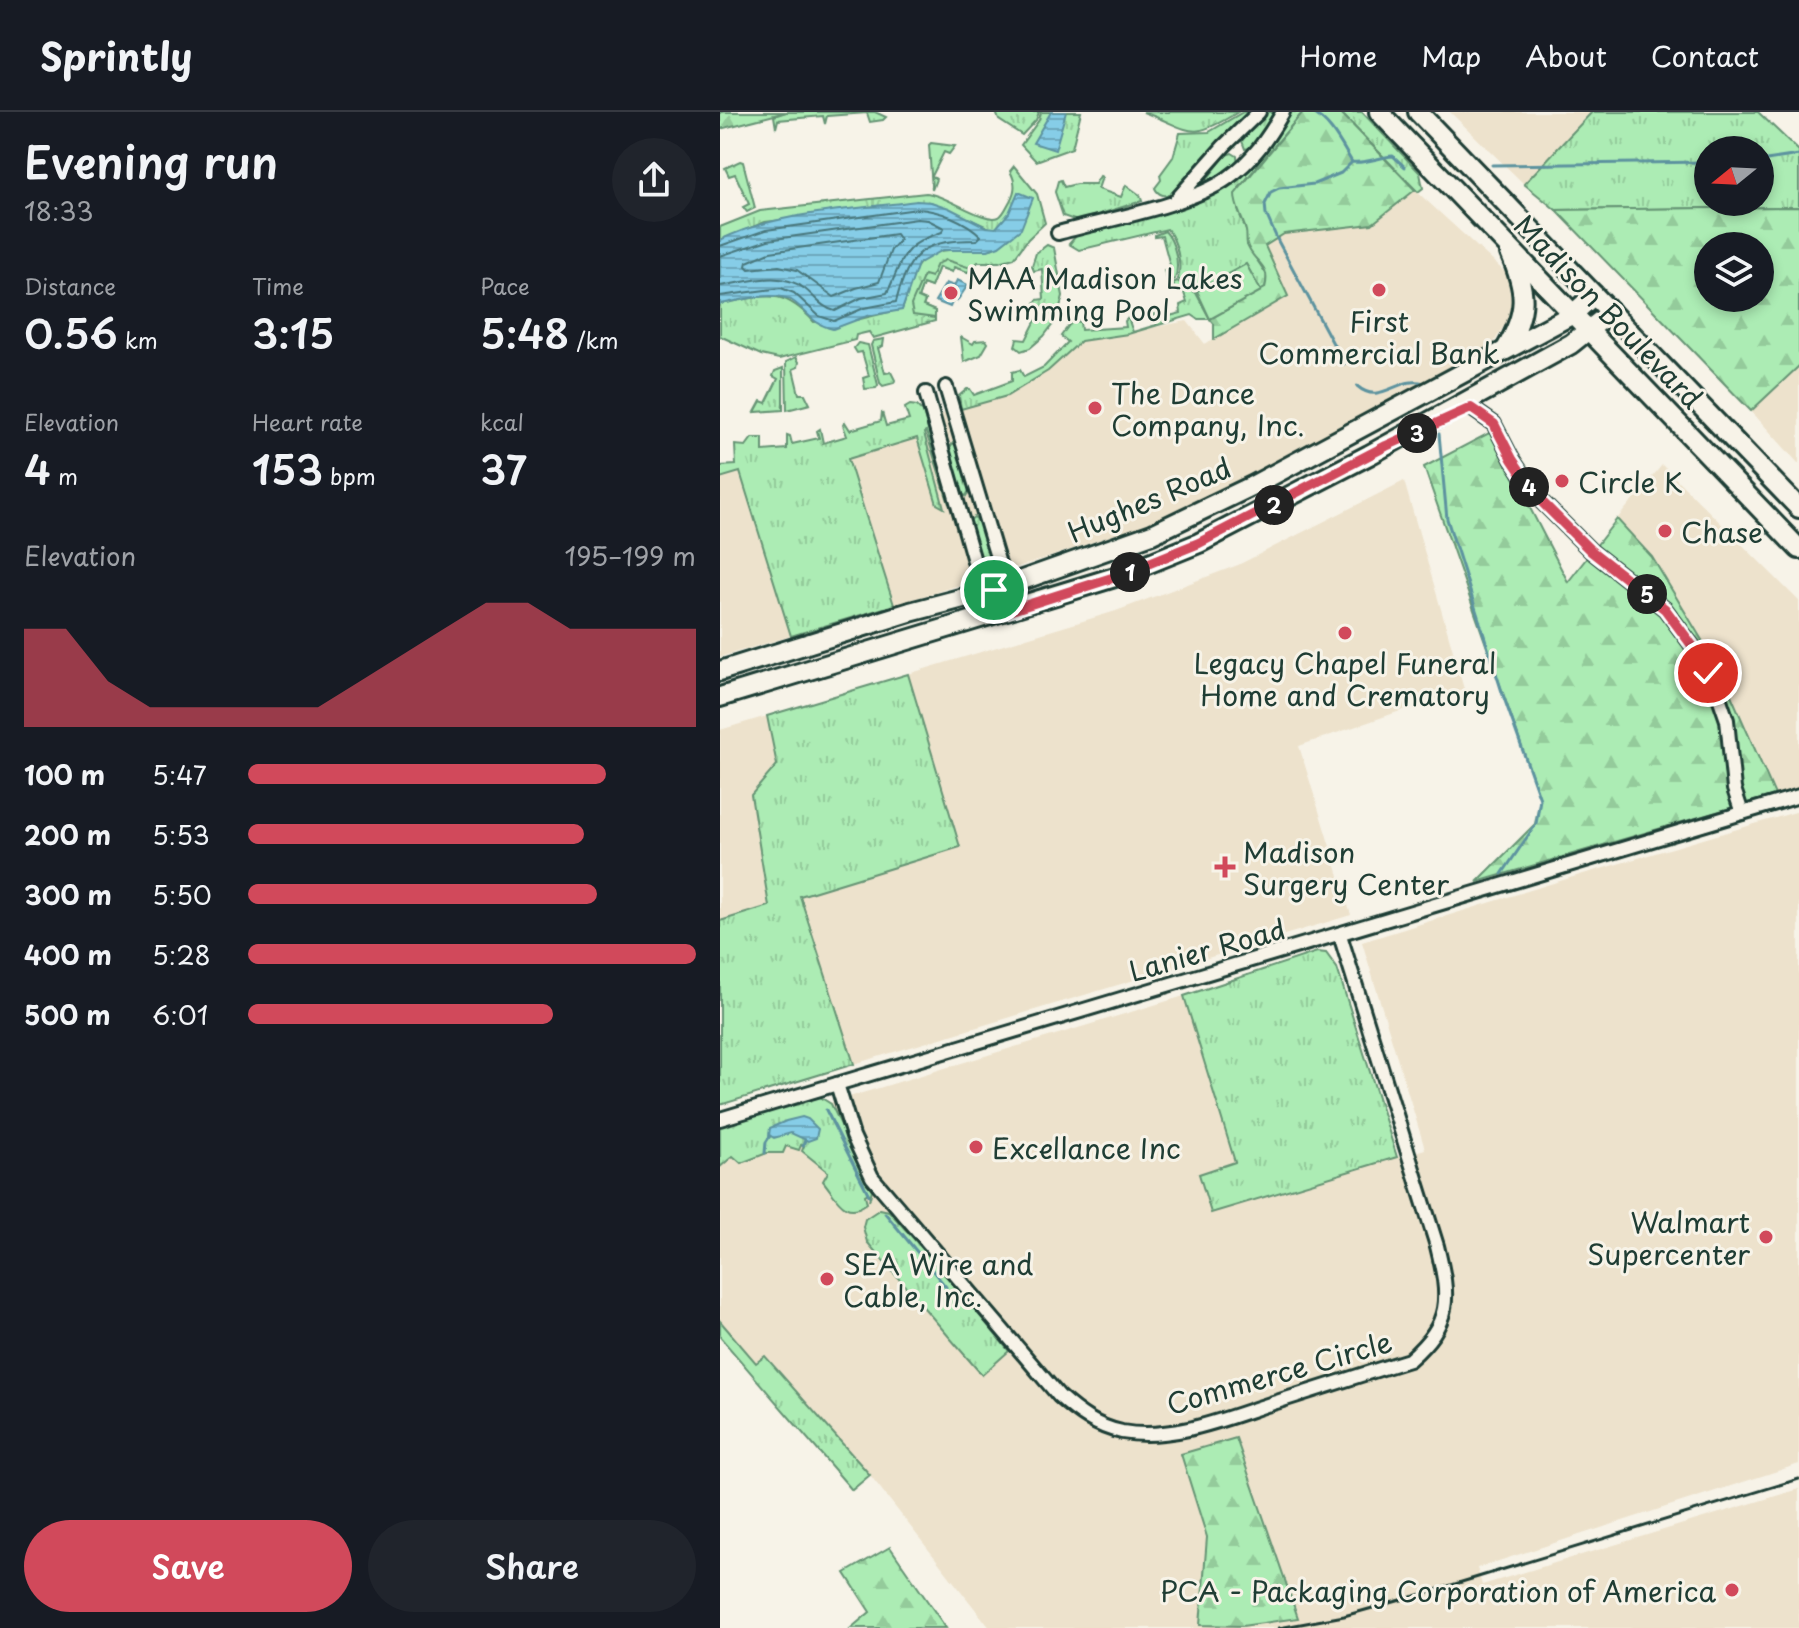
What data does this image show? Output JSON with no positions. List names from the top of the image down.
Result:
{
  "streets": {
    "main road": ["Madison Boulevard", "Hughes Road"],
    "street": ["Lanier Road", "Commerce Circle"]
  },
  "crossings": [
    ["Madison Boulevard", "Hughes Road"],
    ["Lanier Road", "Commerce Circle"]
  ],
  "places": {
    "other": [
      "First Commercial Bank",
      "MAA Madison Lakes Swimming Pool",
      "The Dance Company, Inc.",
      "Circle K",
      "Chase",
      "Legacy Chapel Funeral Home and Crematory",
      "Excellance Inc",
      "Walmart Supercenter",
      "SEA Wire and Cable, Inc.",
      "PCA - Packaging Corporation of America"
    ],
    "health": ["Madison Surgery Center"]
  },
  "north": "left",
  "page": {
    "header": "Sprintly",
    "nav": [
      "Home",
      "Map",
      "About",
      "Contact"
    ],
    "heading": ["Evening run", "18:33"],
    "stats": [
      ["Distance", "0.56 km"],
      ["Time", "3:15"],
      ["Pace", "5:48 /km"],
      ["Elevation", "4 m"],
      ["Heart rate", "153 bpm"],
      ["kcal", "37"]
    ],
    "pins": [
      "3",
      "4",
      "2",
      "1",
      "5"
    ],
    "chart": ["Elevation", "195–199 m"],
    "list": [
      {
        "name": "100 m",
        "note": "5:47"
      },
      {
        "name": "200 m",
        "note": "5:53"
      },
      {
        "name": "300 m",
        "note": "5:50"
      },
      {
        "name": "400 m",
        "note": "5:28"
      },
      {
        "name": "500 m",
        "note": "6:01"
      }
    ],
    "buttons": ["Save", "Share"]
  }
}
